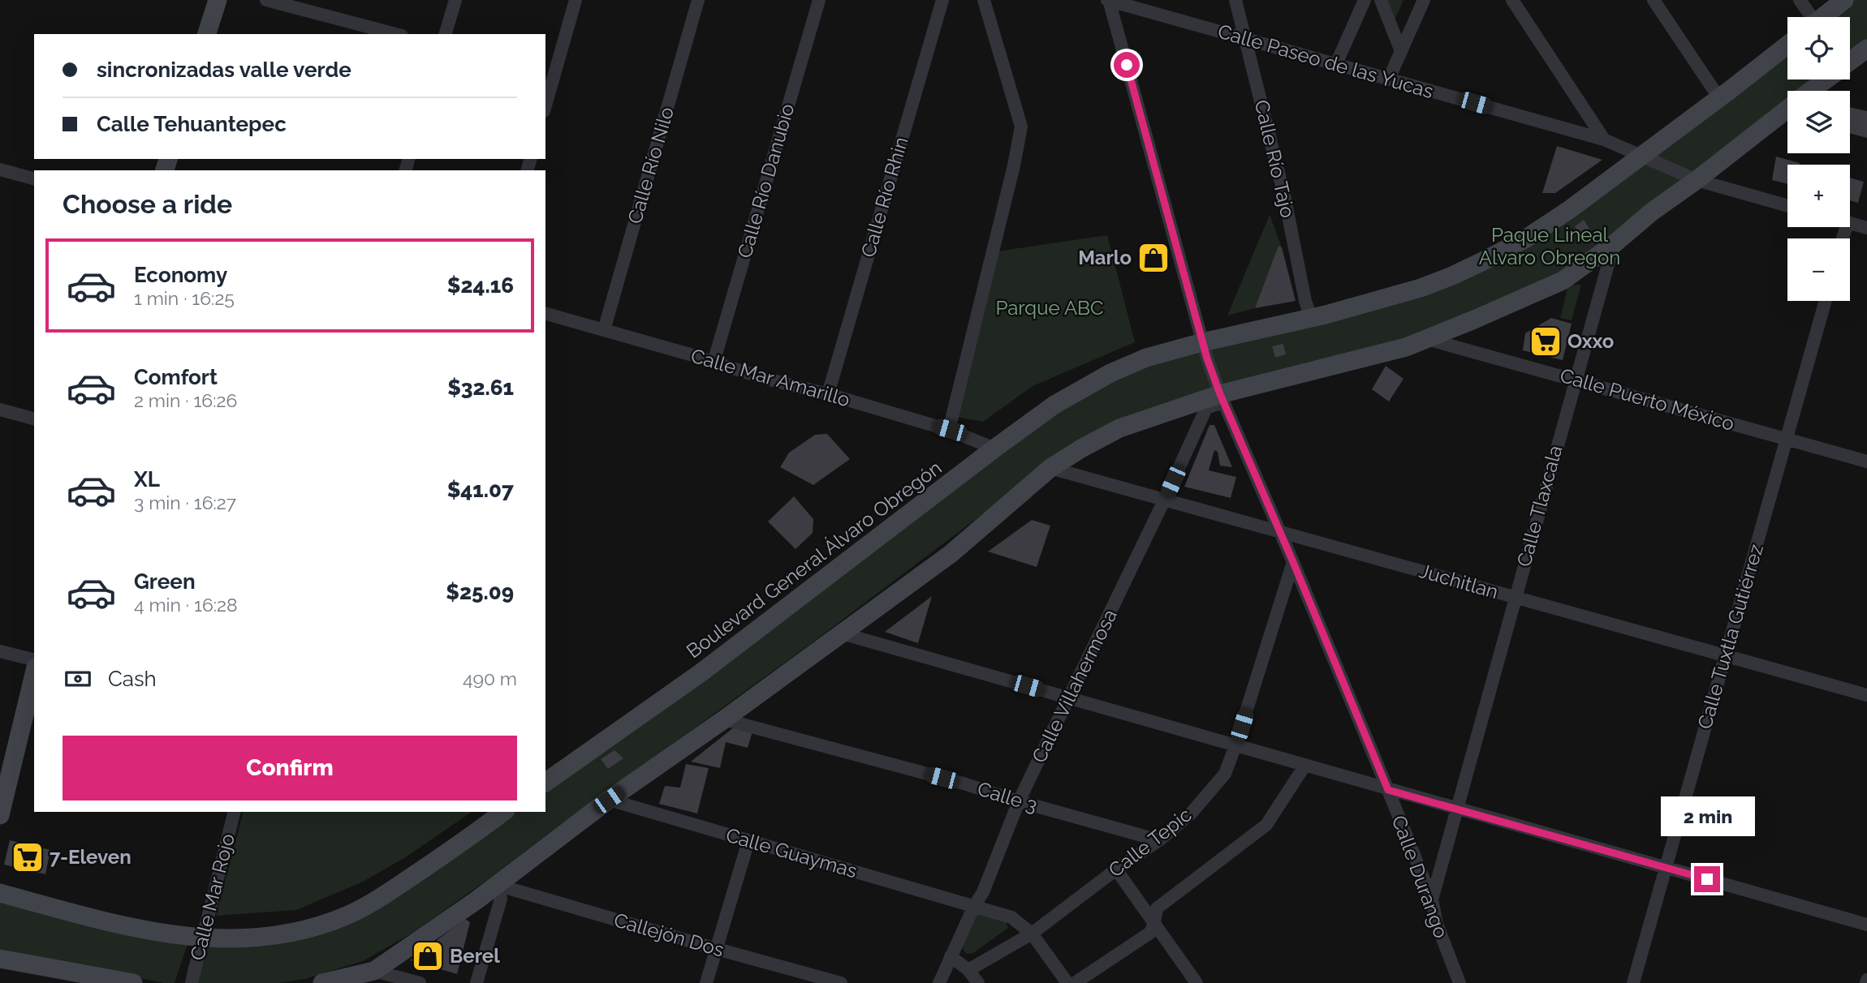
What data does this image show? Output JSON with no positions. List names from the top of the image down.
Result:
{
  "streets": {
    "main road": ["Boulevard General Álvaro Obregón"],
    "street": [
      "Calle Paseo de las Yucas",
      "Calle Río Tajo",
      "Calle Río Nilo",
      "Calle Río Danubio",
      "Calle Río Rhin",
      "Calle Mar Amarillo",
      "Calle Puerto México",
      "Calle Tlaxcala",
      "Juchitlan",
      "Calle Tuxtla Gutiérrez",
      "Calle Villahermosa",
      "Calle 3",
      "Calle Tepic",
      "Calle Guaymas",
      "Calle Durango",
      "Calle Mar Rojo",
      "Callejón Dos"
    ]
  },
  "crossings": [
    ["Calle Paseo de las Yucas", "Calle Río Tajo"],
    ["Calle Paseo de las Yucas", "Boulevard General Álvaro Obregón"],
    ["Calle Paseo de las Yucas", "Calle Durango"],
    ["Calle Río Tajo", "Boulevard General Álvaro Obregón"],
    ["Calle Río Nilo", "Calle Mar Amarillo"],
    ["Calle Río Danubio", "Calle Mar Amarillo"],
    ["Calle Río Rhin", "Calle Mar Amarillo"],
    ["Calle Mar Amarillo", "Boulevard General Álvaro Obregón"],
    ["Calle Puerto México", "Calle Tlaxcala"],
    ["Calle Puerto México", "Calle Tuxtla Gutiérrez"],
    ["Calle Tlaxcala", "Juchitlan"],
    ["Calle Tlaxcala", "Calle Durango"],
    ["Boulevard General Álvaro Obregón", "Calle Durango"],
    ["Juchitlan", "Calle Tuxtla Gutiérrez"],
    ["Juchitlan", "Calle Villahermosa"],
    ["Juchitlan", "Calle Durango"],
    ["Calle Villahermosa", "Calle 3"],
    ["Calle Villahermosa", "Calle Guaymas"],
    ["Calle Villahermosa", "Calle Durango"],
    ["Calle 3", "Calle Tepic"],
    ["Calle Tepic", "Calle Guaymas"],
    ["Calle Tepic", "Calle Durango"]
  ],
  "parks": ["Paque Lineal Alvaro Obregon", "Parque ABC"],
  "places": {
    "shop": ["Marlo", "Berel"],
    "supermarket": ["Oxxo", "7-Eleven"]
  },
  "page": {
    "map_buttons": ["+", "−"],
    "banner": ["sincronizadas valle verde", "Calle Tehuantepec"],
    "heading": "Choose a ride",
    "list": [
      {
        "name": "Economy",
        "note": "1 min · 16:25",
        "value": "$24.16"
      },
      {
        "name": "Comfort",
        "note": "2 min · 16:26",
        "value": "$32.61"
      },
      {
        "name": "XL",
        "note": "3 min · 16:27",
        "value": "$41.07"
      },
      {
        "name": "Green",
        "note": "4 min · 16:28",
        "value": "$25.09"
      }
    ],
    "pay": ["Cash", "490 m"],
    "buttons": "Confirm",
    "bubble": "2 min"
  }
}
